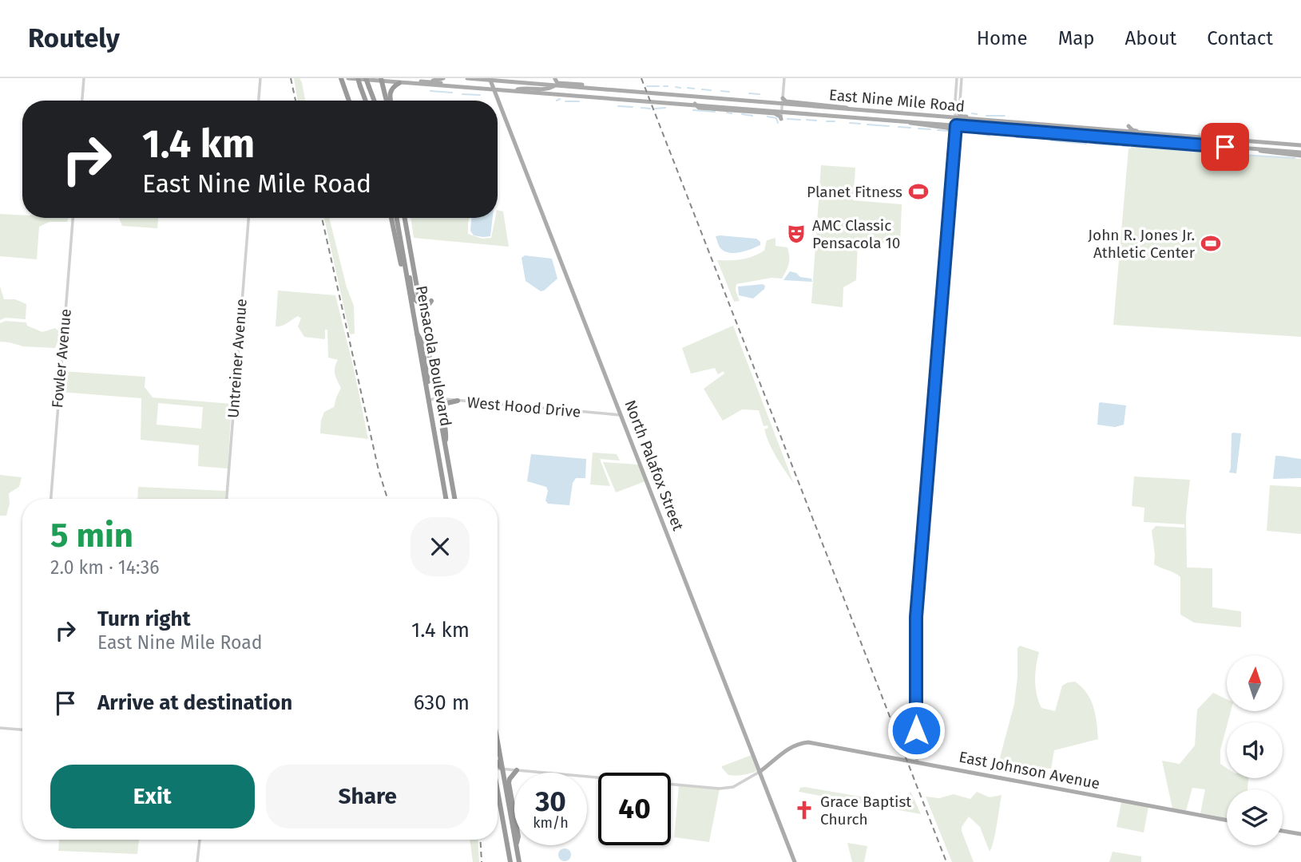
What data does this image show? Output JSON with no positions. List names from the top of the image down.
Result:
{
  "streets": {
    "highway": ["Pensacola Boulevard"],
    "main road": ["East Nine Mile Road", "North Palafox Street", "East Johnson Avenue"],
    "street": ["Fowler Avenue", "Untreiner Avenue", "West Hood Drive"]
  },
  "crossings": [
    ["East Nine Mile Road", "North Palafox Street"],
    ["Pensacola Boulevard", "West Hood Drive"],
    ["West Hood Drive", "North Palafox Street"],
    ["North Palafox Street", "East Johnson Avenue"]
  ],
  "places": {
    "sports": ["Planet Fitness", "John R. Jones Jr. Athletic Center"],
    "theatre": ["AMC Classic Pensacola 10"],
    "church": ["Grace Baptist Church"]
  },
  "north": "top",
  "page": {
    "header": "Routely",
    "nav": [
      "Home",
      "Map",
      "About",
      "Contact"
    ],
    "turn": ["1.4 km", "East Nine Mile Road"],
    "heading": ["5 min", "2.0 km · 14:36"],
    "list": [
      {
        "name": "Turn right",
        "note": "East Nine Mile Road",
        "value": "1.4 km"
      },
      {
        "name": "Arrive at destination",
        "value": "630 m"
      }
    ],
    "buttons": ["Exit", "Share"],
    "speed": "30 km/h",
    "limit": "40"
  }
}
